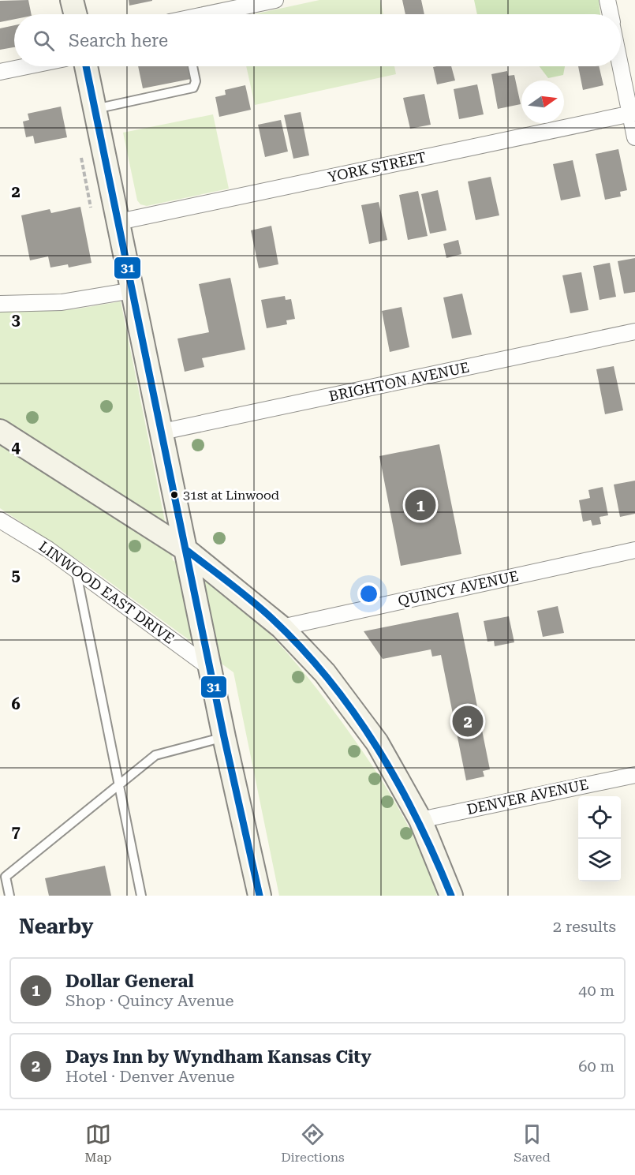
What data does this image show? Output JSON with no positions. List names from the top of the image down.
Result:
{
  "streets": {
    "street": [
      "YORK STREET",
      "BRIGHTON AVENUE",
      "QUINCY AVENUE",
      "LINWOOD EAST DRIVE",
      "DENVER AVENUE"
    ]
  },
  "places": ["31st at Linwood"],
  "lines": ["transit line 31"],
  "north": "right",
  "page": {
    "search": "Search here",
    "pins": ["1", "2"],
    "heading": ["Nearby", "2 results"],
    "list": [
      {
        "mark": "1",
        "name": "Dollar General",
        "note": "Shop · Quincy Avenue",
        "value": "40 m"
      },
      {
        "mark": "2",
        "name": "Days Inn by Wyndham Kansas City",
        "note": "Hotel · Denver Avenue",
        "value": "60 m"
      }
    ],
    "nav": ["Map", "Directions", "Saved"]
  },
  "grid": {
    "rows": [
      "2",
      "3",
      "4",
      "5",
      "6",
      "7"
    ]
  }
}
